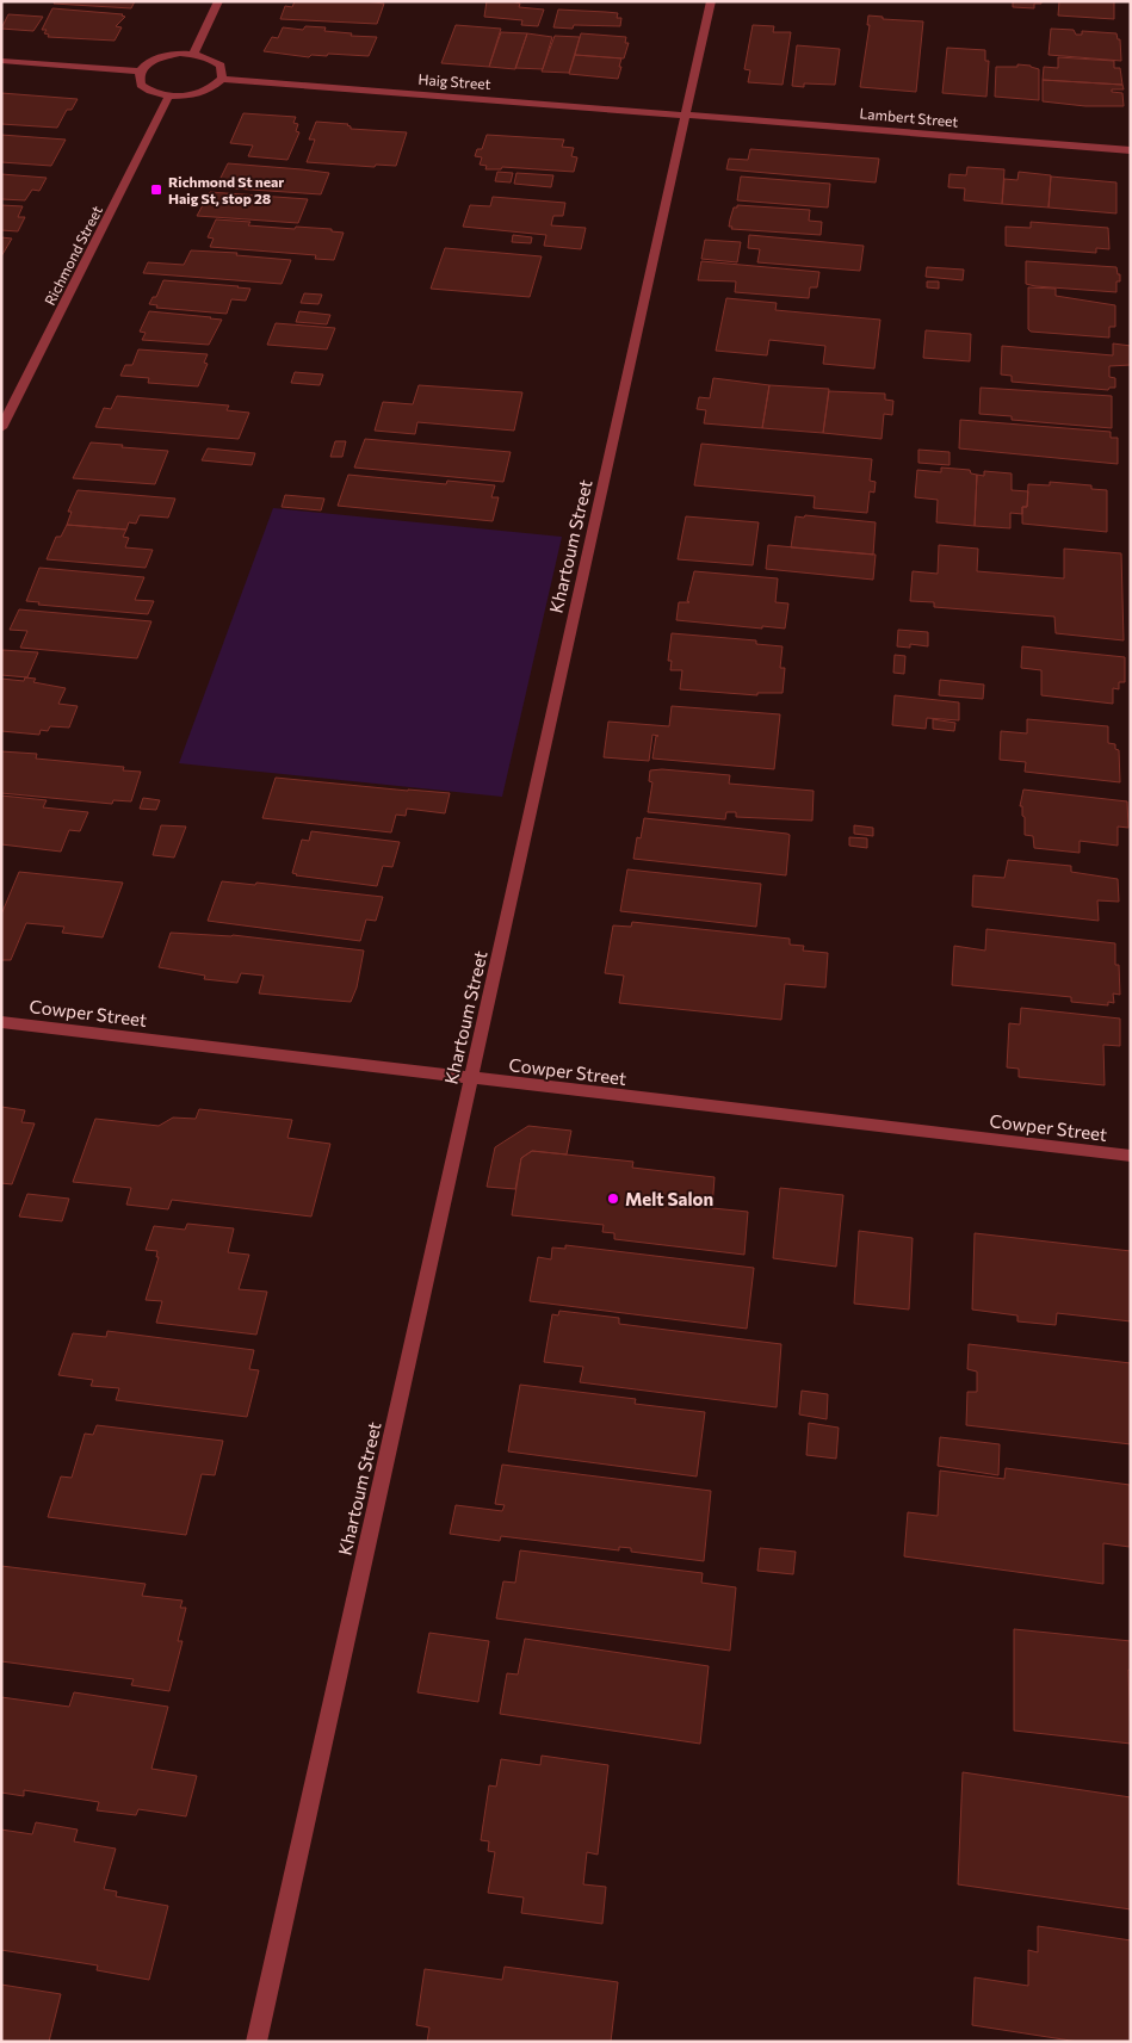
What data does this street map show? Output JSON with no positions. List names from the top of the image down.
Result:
{
  "streets": {
    "street": [
      "Haig Street",
      "Lambert Street",
      "Richmond Street",
      "Khartoum Street",
      "Cowper Street"
    ]
  },
  "crossings": [
    ["Haig Street", "Lambert Street"],
    ["Haig Street", "Khartoum Street"],
    ["Lambert Street", "Khartoum Street"],
    ["Khartoum Street", "Cowper Street"]
  ],
  "places": {
    "transit": ["Richmond St near Haig St, stop 28"],
    "other": ["Melt Salon"]
  }
}
